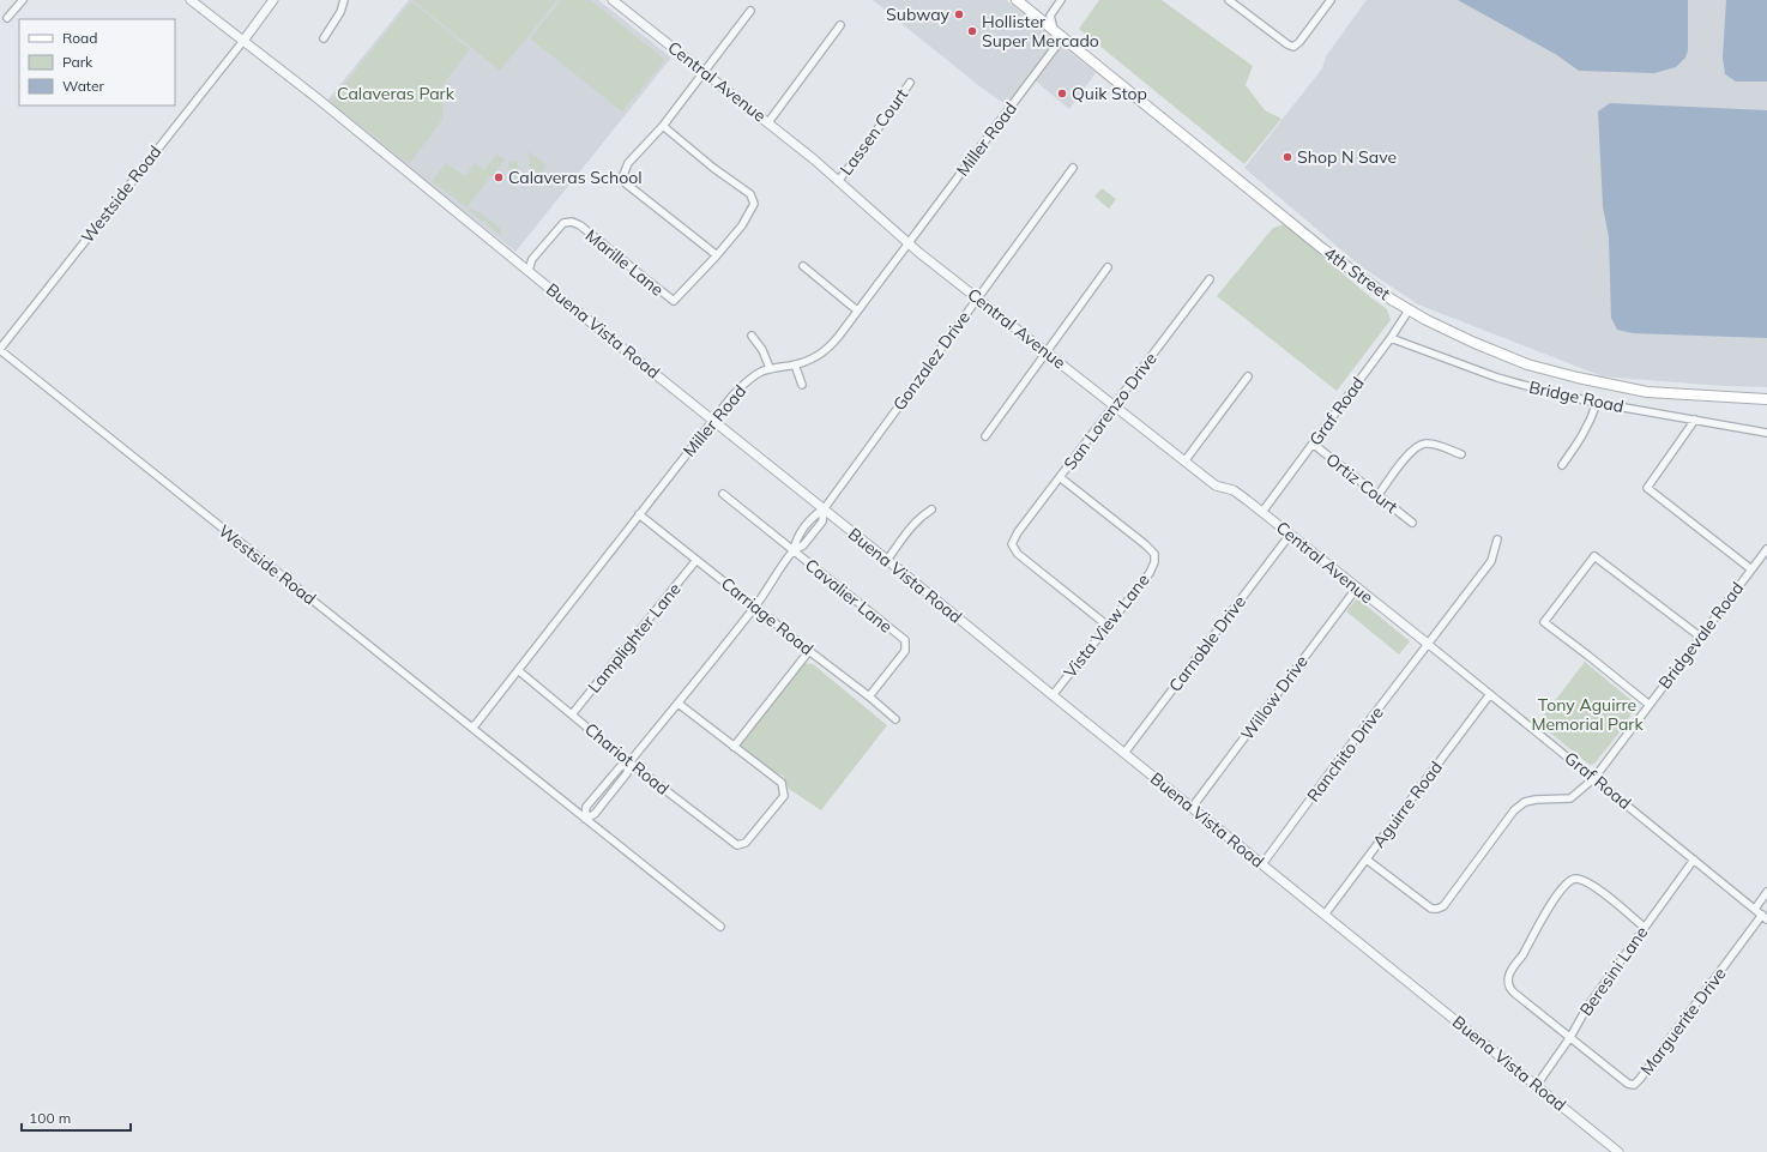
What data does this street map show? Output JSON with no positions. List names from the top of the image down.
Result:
{
  "streets": {
    "main road": ["4th Street"],
    "street": [
      "Central Avenue",
      "Lassen Court",
      "Miller Road",
      "Westside Road",
      "Marille Lane",
      "Buena Vista Road",
      "Gonzalez Drive",
      "Bridge Road",
      "San Lorenzo Drive",
      "Graf Road",
      "Ortiz Court",
      "Cavalier Lane",
      "Carriage Road",
      "Vista View Lane",
      "Bridgevale Road",
      "Lamplighter Lane",
      "Carnoble Drive",
      "Willow Drive",
      "Ranchito Drive",
      "Chariot Road",
      "Aguirre Road",
      "Beresini Lane",
      "Marguerite Drive"
    ]
  },
  "crossings": [
    ["Central Avenue", "Lassen Court"],
    ["Central Avenue", "Miller Road"],
    ["Central Avenue", "Gonzalez Drive"],
    ["Central Avenue", "San Lorenzo Drive"],
    ["Central Avenue", "Graf Road"],
    ["Central Avenue", "Carnoble Drive"],
    ["Central Avenue", "Willow Drive"],
    ["Central Avenue", "Ranchito Drive"],
    ["Miller Road", "Westside Road"],
    ["Miller Road", "4th Street"],
    ["Miller Road", "Buena Vista Road"],
    ["Miller Road", "Carriage Road"],
    ["Miller Road", "Chariot Road"],
    ["Westside Road", "Buena Vista Road"],
    ["Marille Lane", "Buena Vista Road"],
    ["4th Street", "Graf Road"],
    ["Buena Vista Road", "Gonzalez Drive"],
    ["Buena Vista Road", "Vista View Lane"],
    ["Buena Vista Road", "Carnoble Drive"],
    ["Buena Vista Road", "Willow Drive"],
    ["Buena Vista Road", "Ranchito Drive"],
    ["Buena Vista Road", "Aguirre Road"],
    ["Buena Vista Road", "Beresini Lane"],
    ["Gonzalez Drive", "Cavalier Lane"],
    ["Gonzalez Drive", "Carriage Road"],
    ["Gonzalez Drive", "Chariot Road"],
    ["Bridge Road", "Graf Road"],
    ["San Lorenzo Drive", "Vista View Lane"],
    ["Graf Road", "Ortiz Court"],
    ["Graf Road", "Bridgevale Road"],
    ["Graf Road", "Ranchito Drive"],
    ["Graf Road", "Aguirre Road"],
    ["Graf Road", "Beresini Lane"],
    ["Graf Road", "Marguerite Drive"],
    ["Cavalier Lane", "Carriage Road"],
    ["Carriage Road", "Lamplighter Lane"],
    ["Bridgevale Road", "Aguirre Road"],
    ["Lamplighter Lane", "Chariot Road"],
    ["Beresini Lane", "Marguerite Drive"]
  ],
  "parks": ["Calaveras Park", "Tony Aguirre Memorial Park"],
  "places": [
    "Subway",
    "Hollister Super Mercado",
    "Quik Stop",
    "Shop N Save",
    "Calaveras School"
  ],
  "legend": ["Road", "Park", "Water"],
  "scale_bar": "100 m"
}
